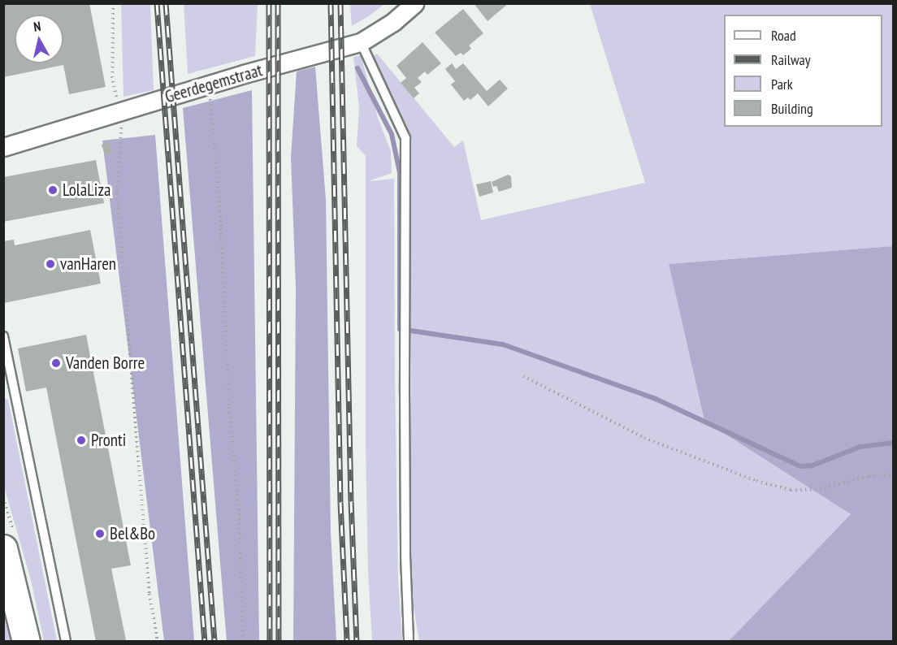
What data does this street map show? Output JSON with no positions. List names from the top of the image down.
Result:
{
  "streets": {
    "street": ["Geerdegemstraat"]
  },
  "places": [
    "LolaLiza",
    "vanHaren",
    "Vanden Borre",
    "Pronti",
    "Bel&Bo"
  ],
  "legend": [
    "Road",
    "Railway",
    "Park",
    "Building"
  ],
  "north": "top"
}
